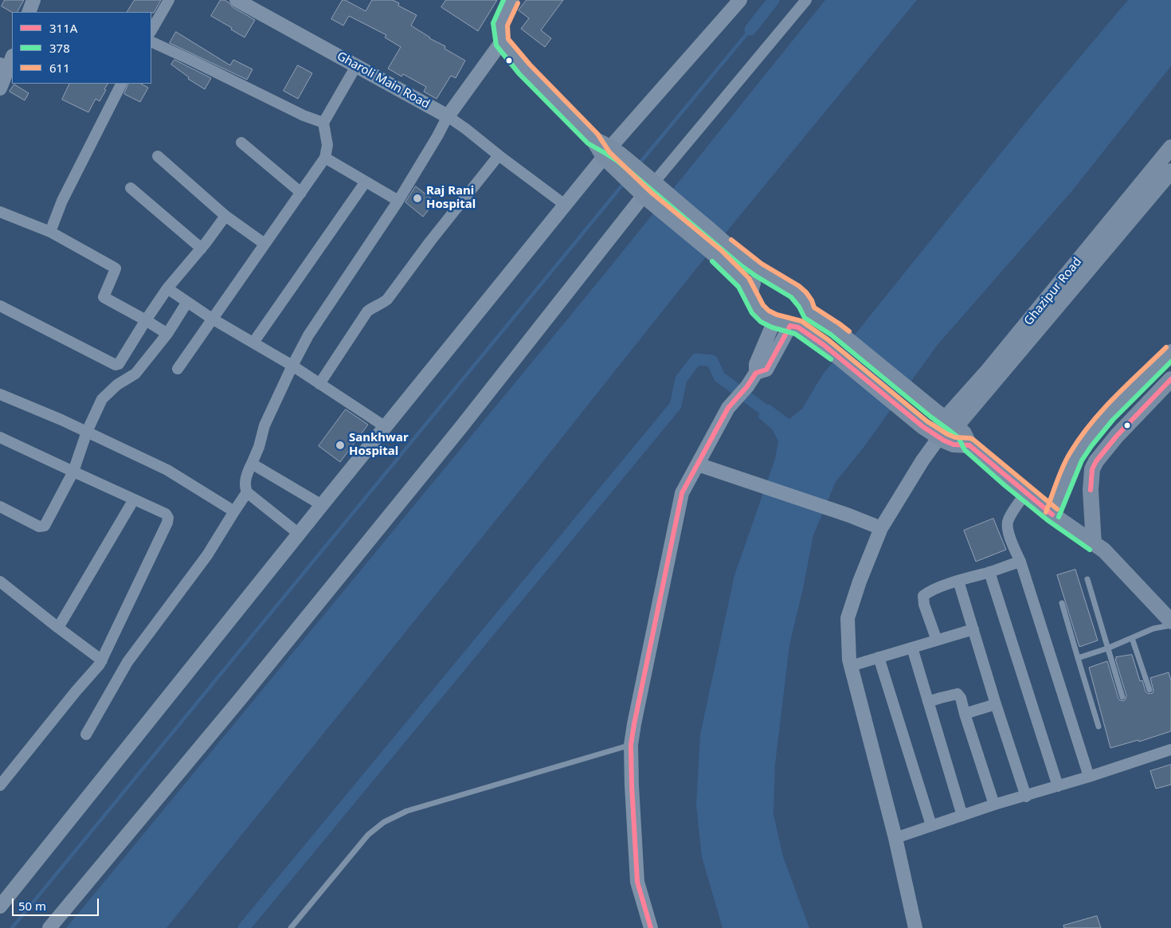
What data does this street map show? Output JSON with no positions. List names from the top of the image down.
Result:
{
  "streets": {
    "main road": ["Ghazipur Road"],
    "street": ["Gharoli Main Road"]
  },
  "places": ["Raj Rani Hospital", "Sankhwar Hospital"],
  "lines": ["transit line 378", "transit line 611", "transit line 311A"],
  "legend": ["311A", "378", "611"],
  "scale_bar": "50 m"
}
